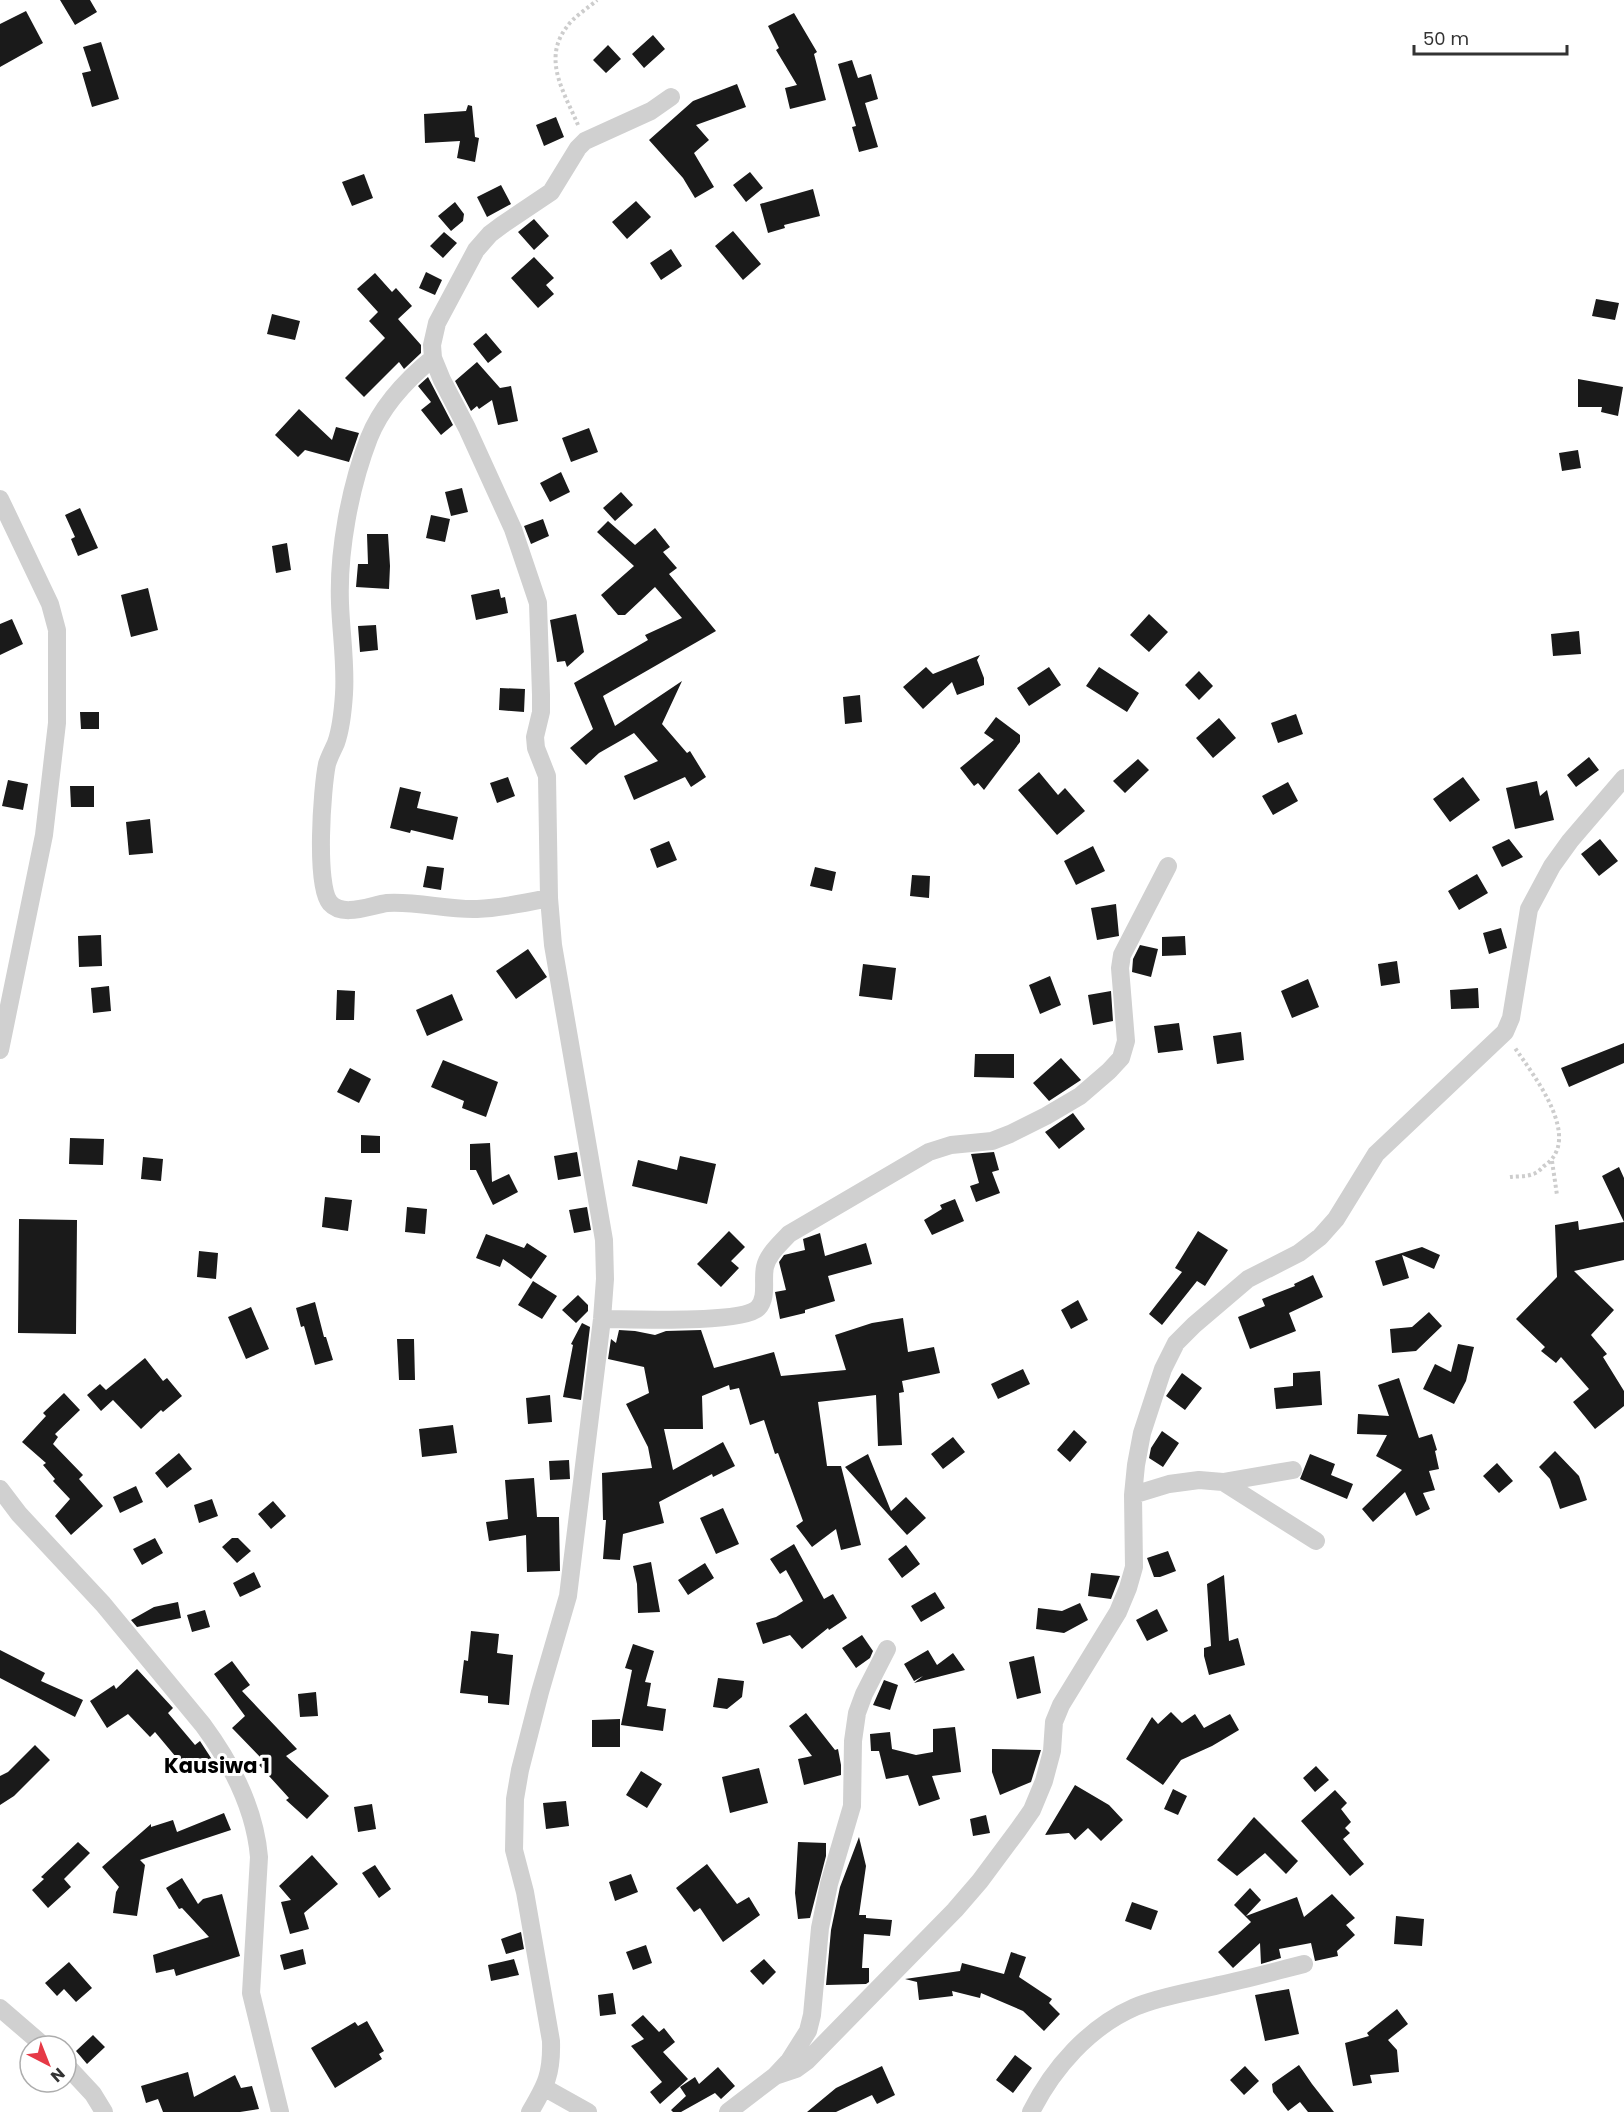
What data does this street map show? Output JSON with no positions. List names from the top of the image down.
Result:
{
  "districts": ["Kausiwa 1"],
  "scale_bar": "50 m",
  "north": "bottom right"
}
